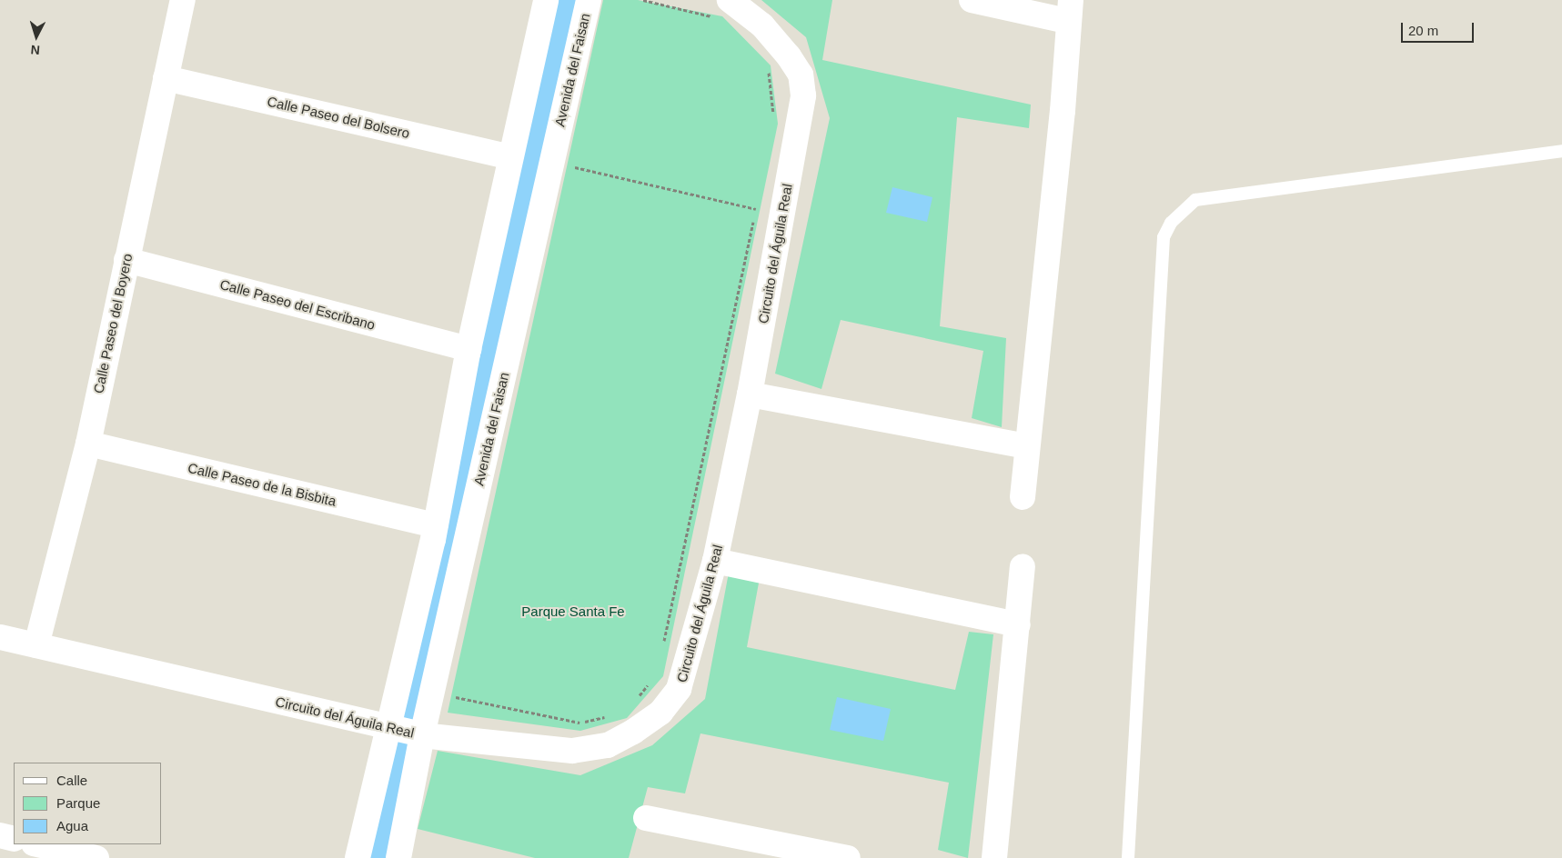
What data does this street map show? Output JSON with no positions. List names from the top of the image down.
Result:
{
  "streets": {
    "street": [
      "Avenida del Faisan",
      "Calle Paseo del Bolsero",
      "Circuito del Águila Real",
      "Calle Paseo del Escribano",
      "Calle Paseo del Boyero",
      "Calle Paseo de la Bisbita"
    ]
  },
  "crossings": [
    ["Avenida del Faisan", "Circuito del Águila Real"],
    ["Calle Paseo del Bolsero", "Calle Paseo del Boyero"],
    ["Circuito del Águila Real", "Calle Paseo del Boyero"],
    ["Calle Paseo del Escribano", "Calle Paseo del Boyero"],
    ["Calle Paseo del Boyero", "Calle Paseo de la Bisbita"]
  ],
  "parks": ["Parque Santa Fe"],
  "legend": ["Calle", "Parque", "Agua"],
  "scale_bar": "20 m",
  "north": "bottom"
}
